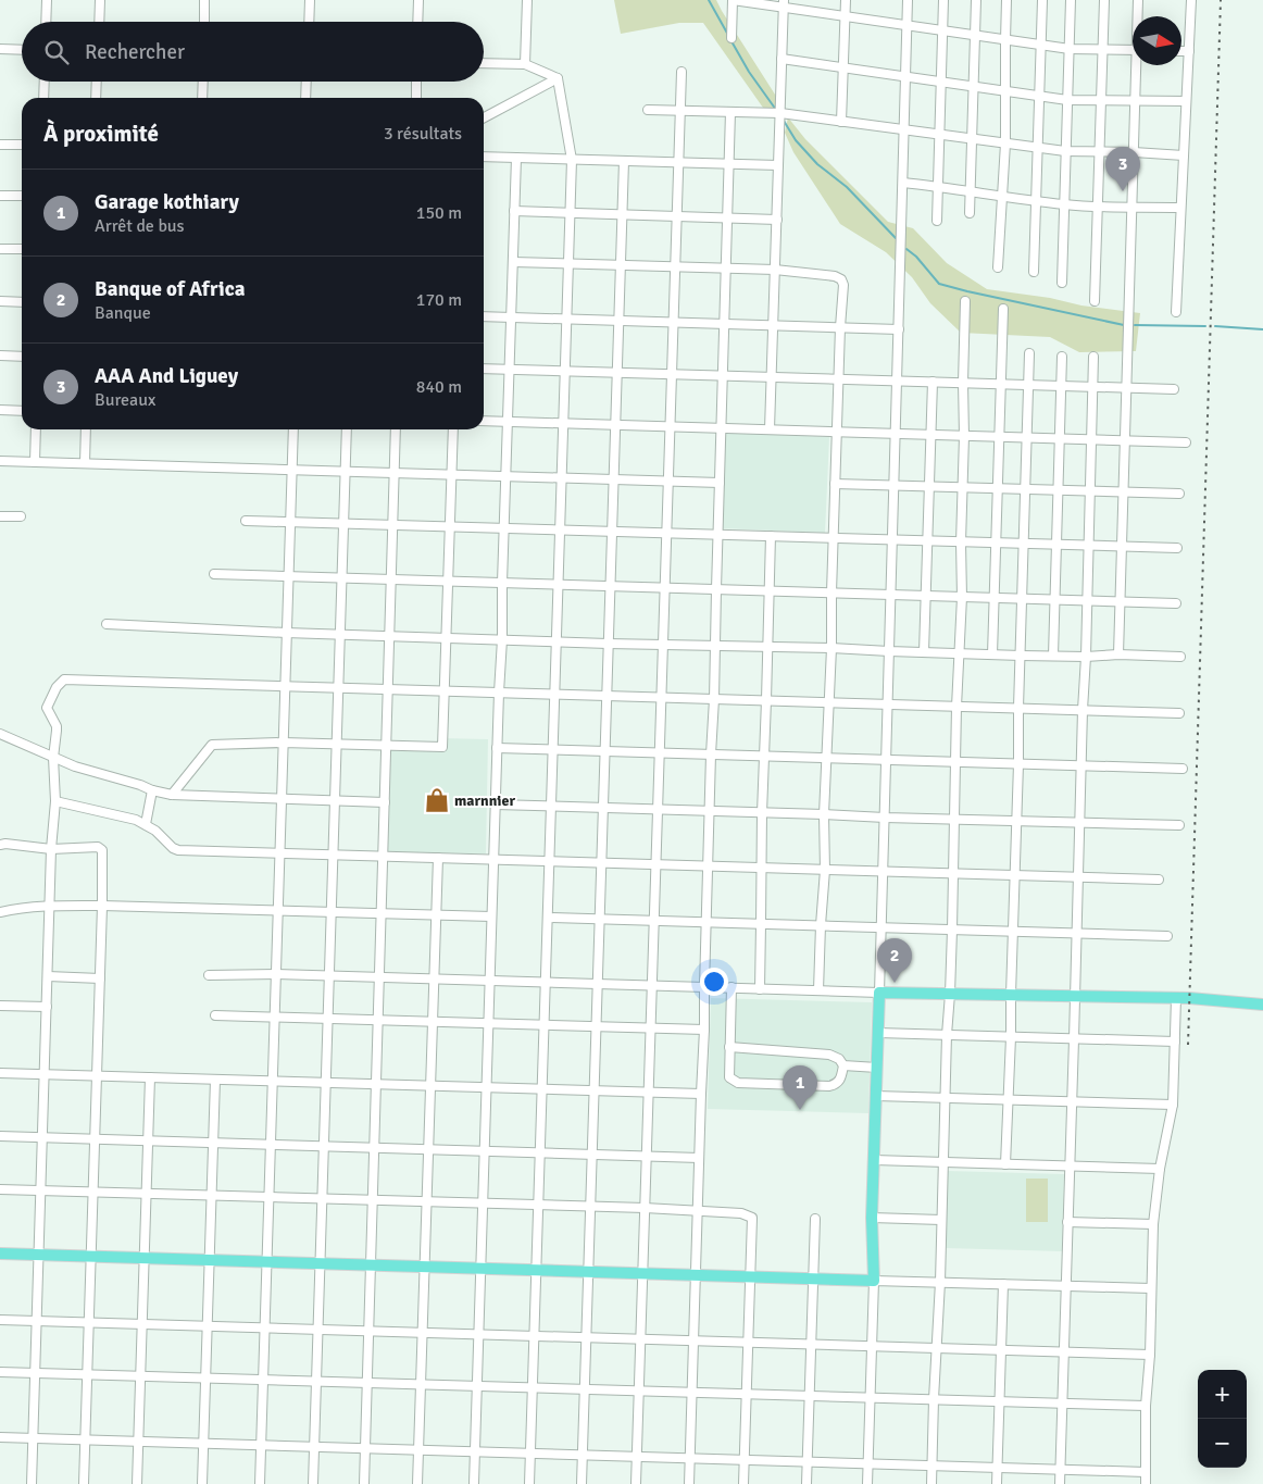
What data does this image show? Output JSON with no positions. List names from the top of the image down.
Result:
{
  "places": {
    "shop": ["marnnier"]
  },
  "north": "right",
  "page": {
    "search": "Rechercher",
    "heading": ["À proximité", "3 résultats"],
    "pins": ["3", "2", "1"],
    "list": [
      {
        "mark": "1",
        "name": "Garage kothiary",
        "note": "Arrêt de bus",
        "value": "150 m"
      },
      {
        "mark": "2",
        "name": "Banque of Africa",
        "note": "Banque",
        "value": "170 m"
      },
      {
        "mark": "3",
        "name": "AAA And Liguey",
        "note": "Bureaux",
        "value": "840 m"
      }
    ],
    "map_buttons": ["+", "−"]
  }
}
